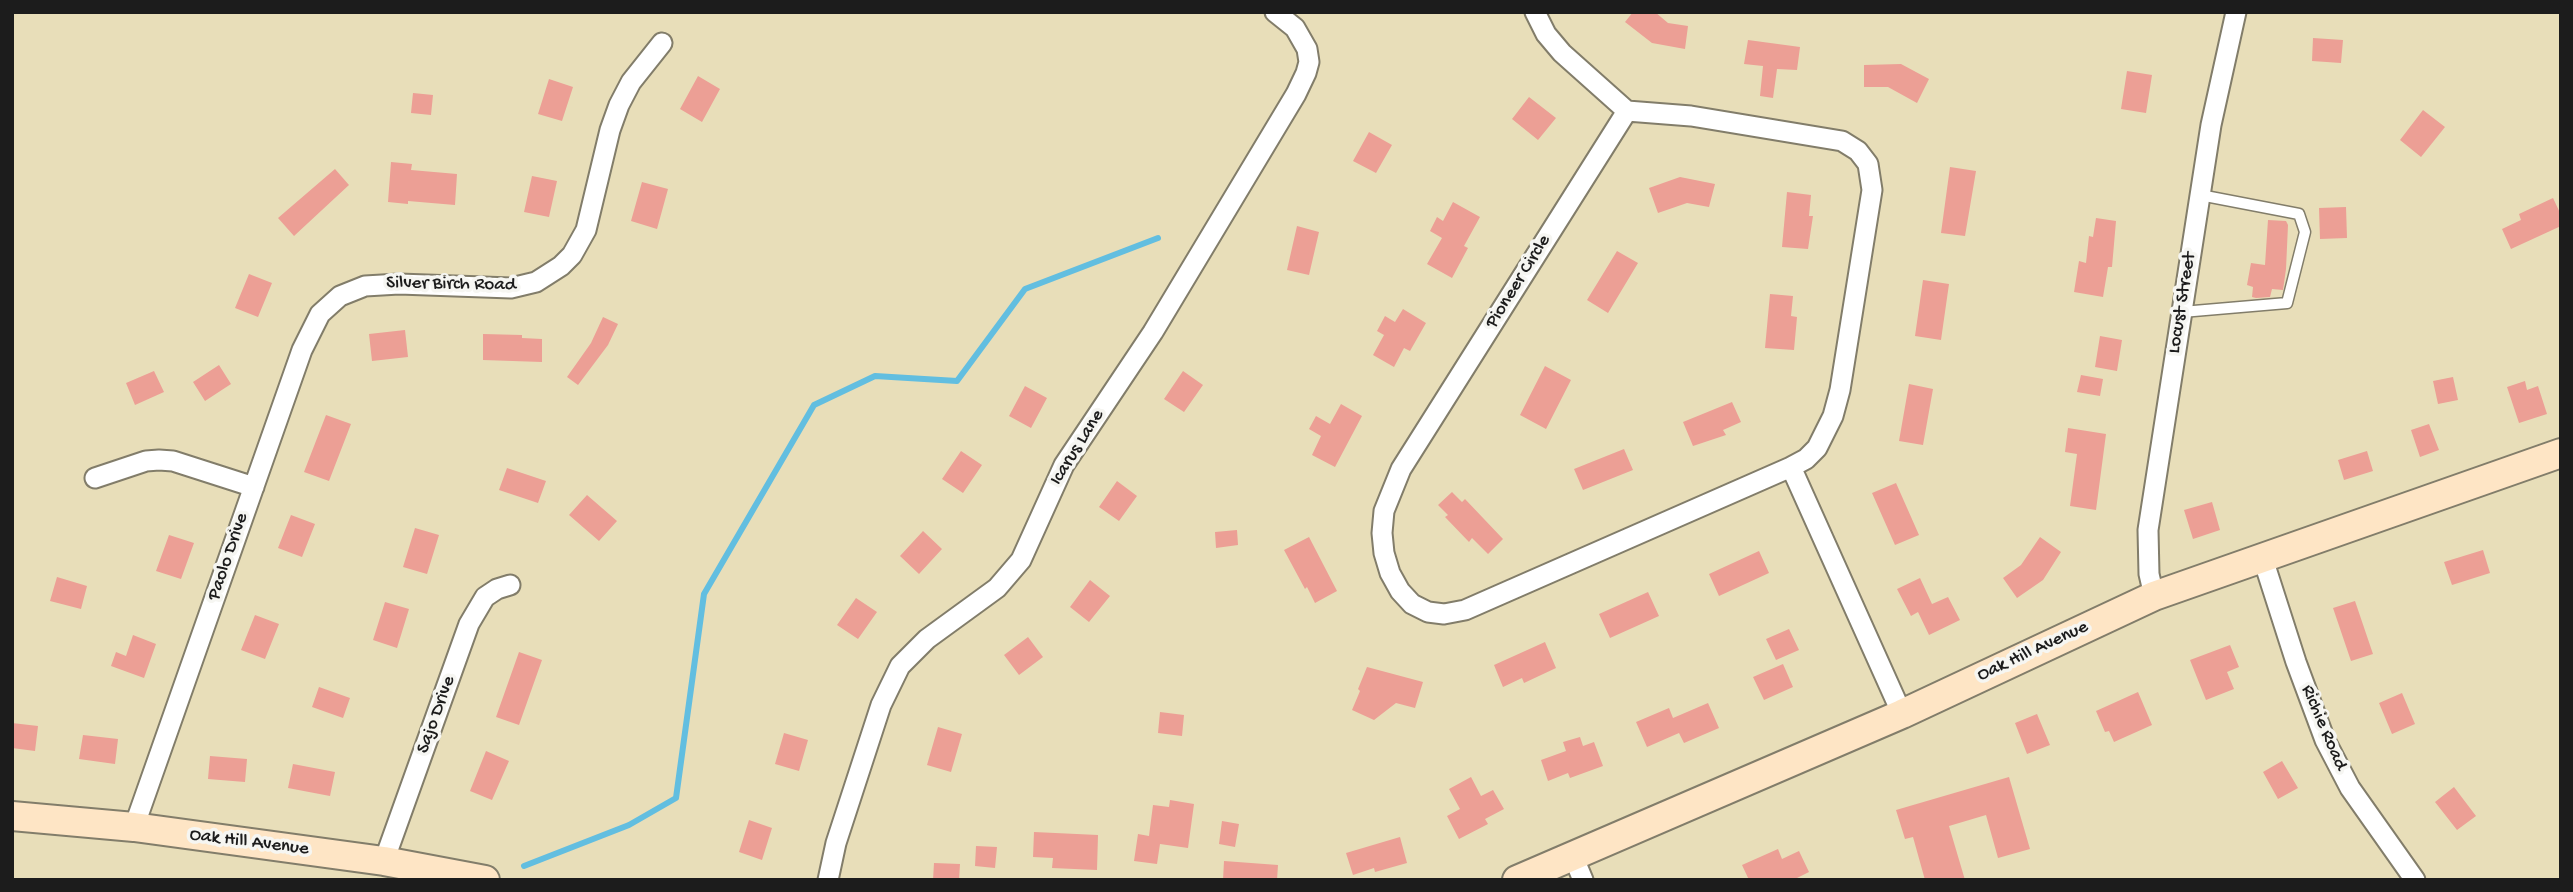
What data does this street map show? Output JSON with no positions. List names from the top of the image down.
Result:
{
  "streets": {
    "main road": ["Oak Hill Avenue"],
    "street": [
      "Pioneer Circle",
      "Silver Birch Road",
      "Locust Street",
      "Icarus Lane",
      "Paolo Drive",
      "Sajo Drive",
      "Richie Road"
    ]
  },
  "crossings": [
    ["Silver Birch Road", "Paolo Drive"],
    ["Locust Street", "Oak Hill Avenue"],
    ["Paolo Drive", "Oak Hill Avenue"],
    ["Oak Hill Avenue", "Sajo Drive"],
    ["Oak Hill Avenue", "Richie Road"]
  ]
}
